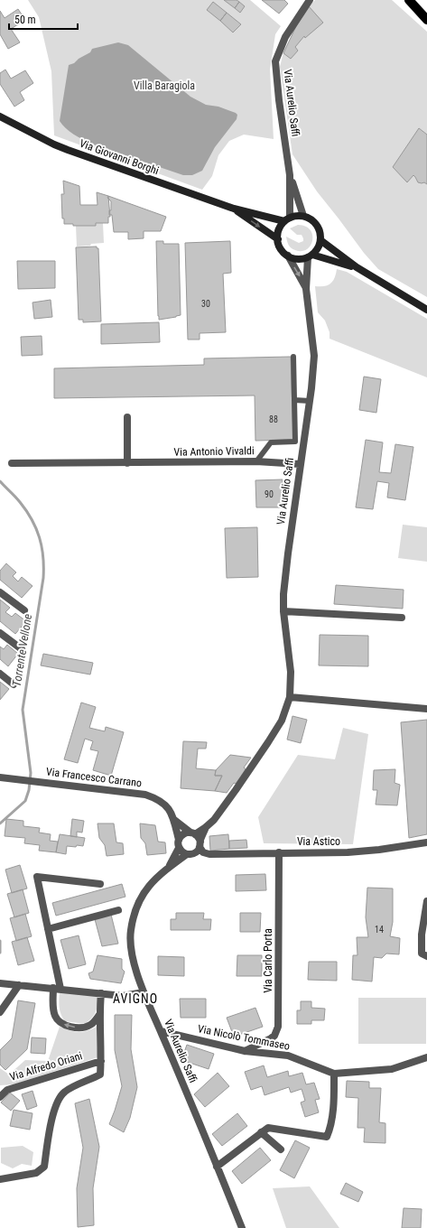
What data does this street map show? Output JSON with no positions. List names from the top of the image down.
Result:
{
  "streets": {
    "main road": ["Via Giovanni Borghi"],
    "street": [
      "Via Aurelio Saffi",
      "Via Antonio Vivaldi",
      "Via Francesco Carrano",
      "Via Astico",
      "Via Carlo Porta",
      "Via Nicolò Tommaseo",
      "Via Alfredo Oriani"
    ]
  },
  "crossings": [
    ["Via Aurelio Saffi", "Via Giovanni Borghi"],
    ["Via Aurelio Saffi", "Via Antonio Vivaldi"],
    ["Via Aurelio Saffi", "Via Francesco Carrano"],
    ["Via Aurelio Saffi", "Via Astico"],
    ["Via Aurelio Saffi", "Via Nicolò Tommaseo"],
    ["Via Francesco Carrano", "Via Astico"],
    ["Via Astico", "Via Carlo Porta"],
    ["Via Carlo Porta", "Via Nicolò Tommaseo"]
  ],
  "districts": ["AVIGNO"],
  "water": ["Torrente Vellone"],
  "parks": ["Villa Baragiola"],
  "house_numbers": [
    "30",
    "88",
    "90",
    "14"
  ],
  "scale_bar": "50 m"
}
